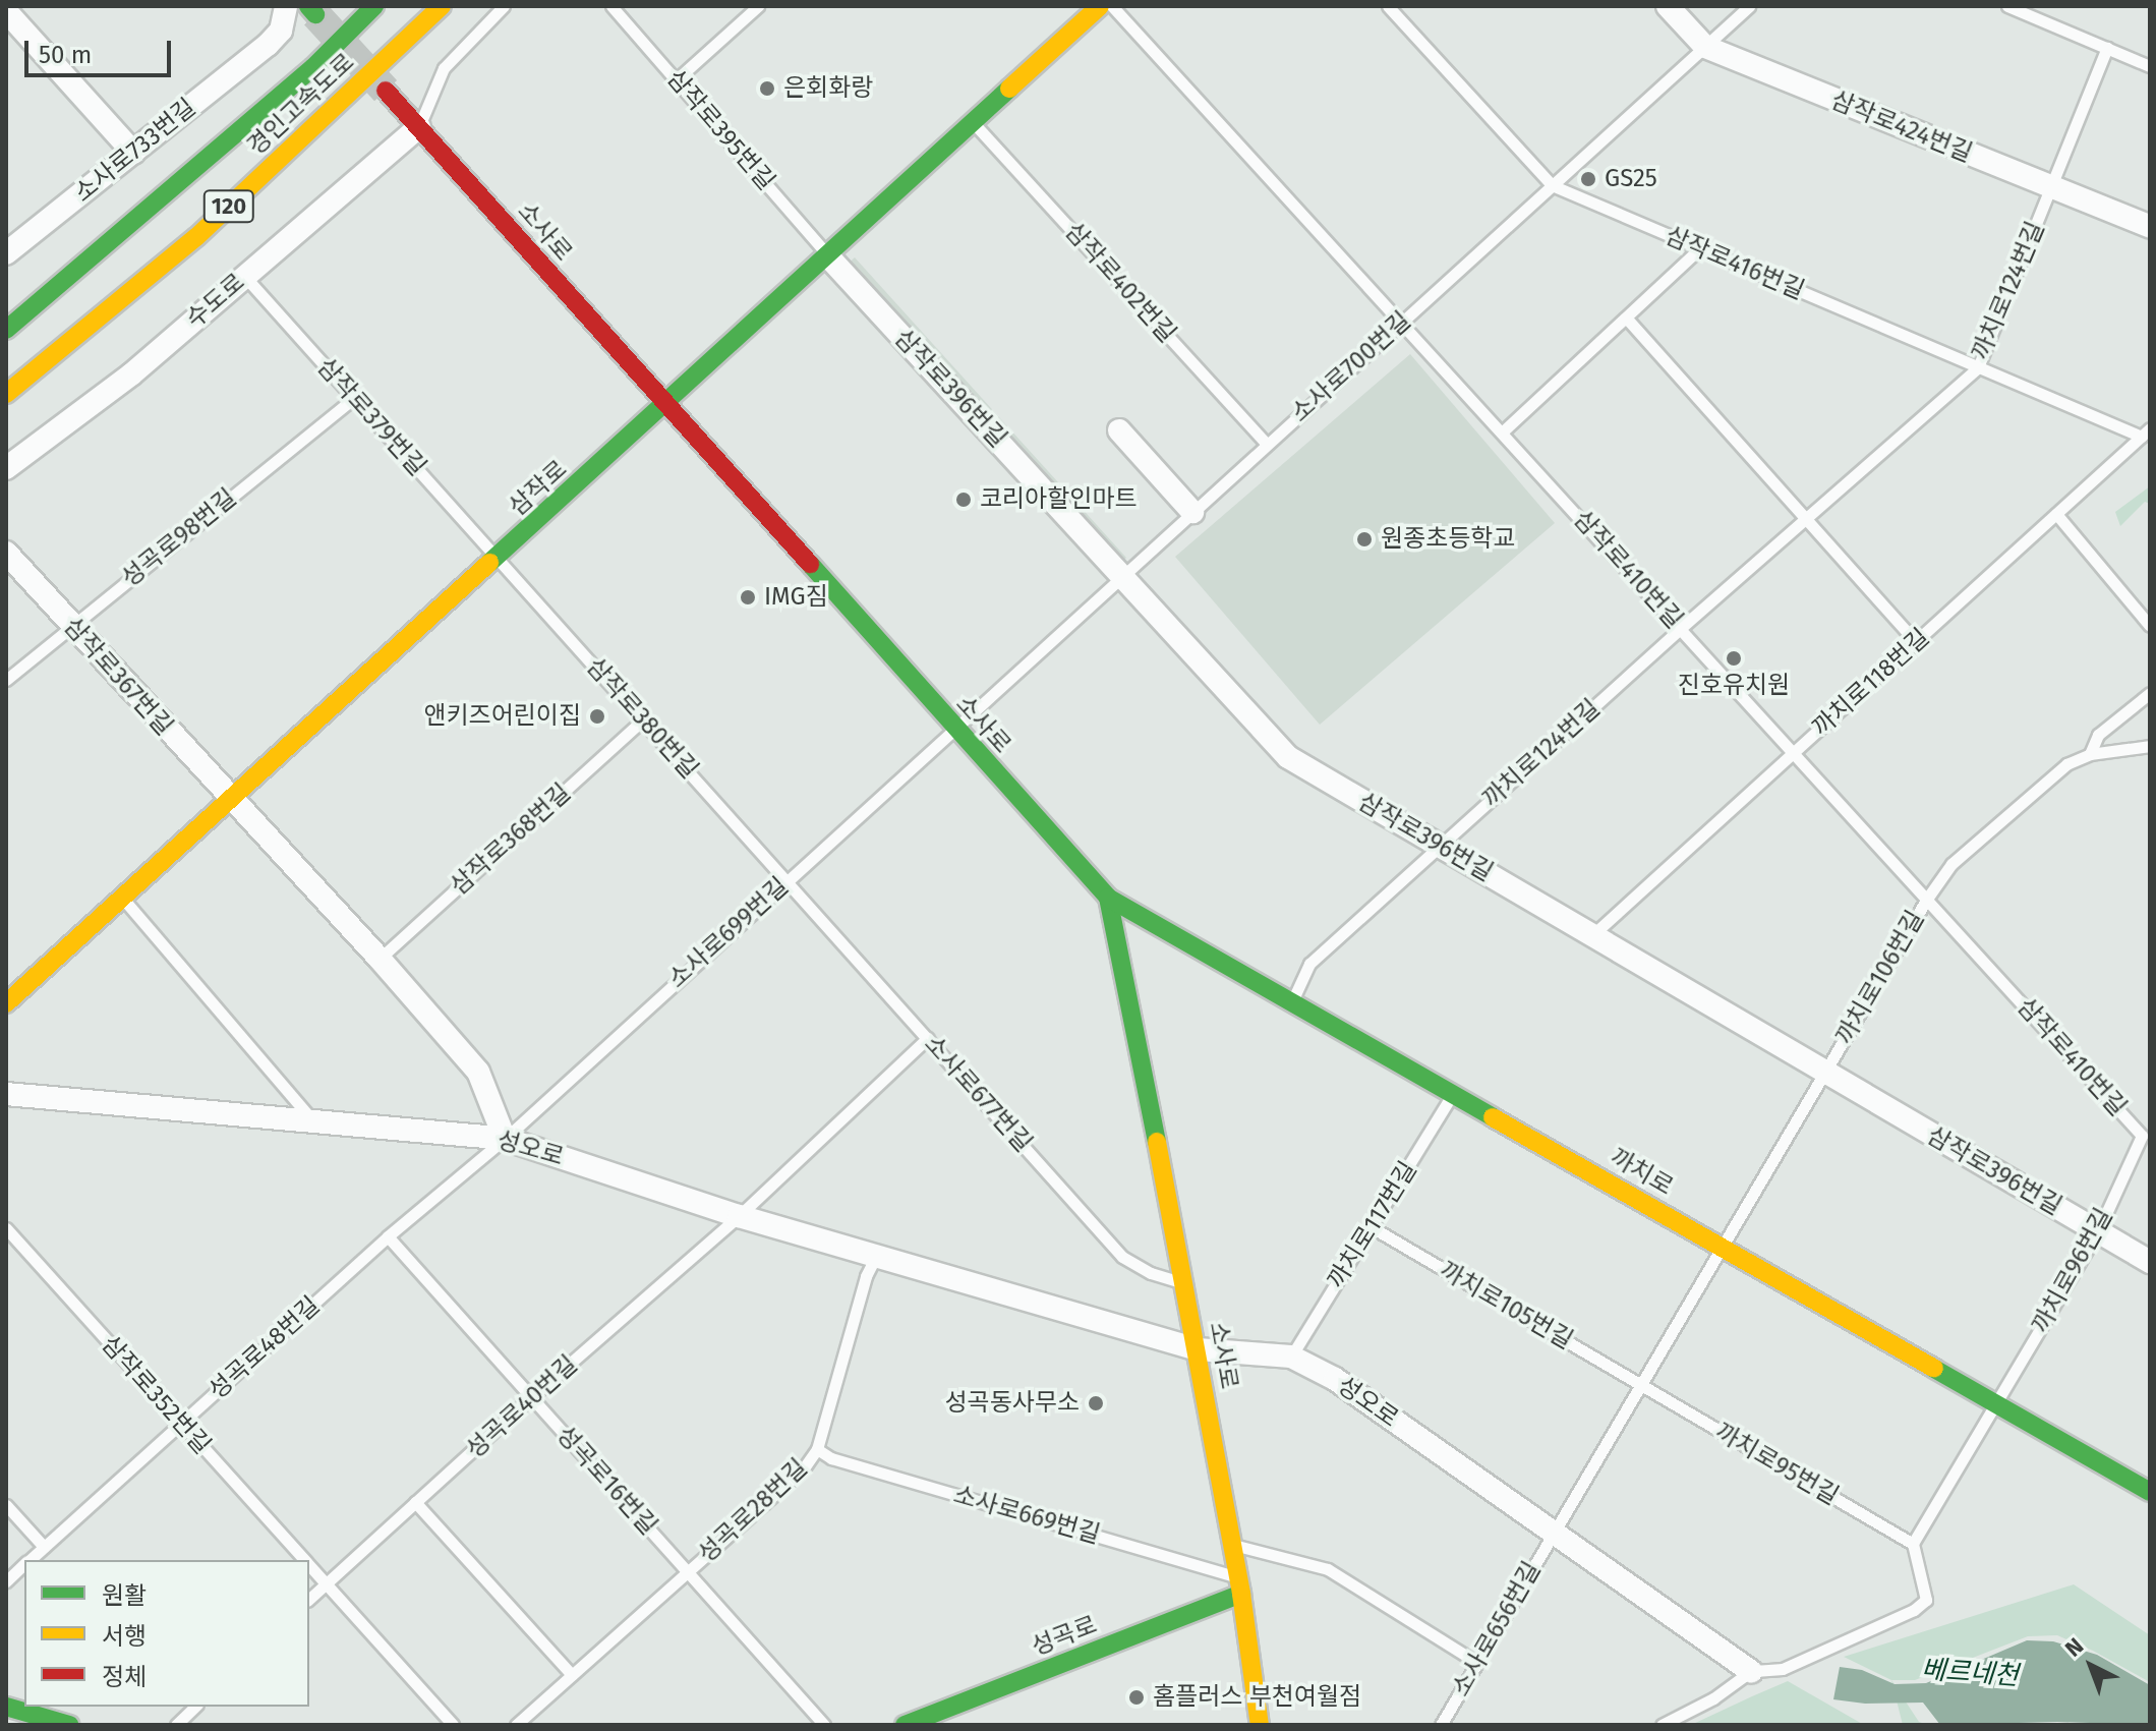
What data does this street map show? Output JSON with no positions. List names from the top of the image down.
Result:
{
  "streets": {
    "main road": [
      "경인고속도로",
      "120",
      "소사로",
      "삼작로",
      "까치로",
      "성곡로"
    ],
    "street": [
      "삼작로424번길",
      "소사로733번길",
      "수도로",
      "삼작로396번길",
      "삼작로367번길",
      "성오로"
    ],
    "lane": [
      "삼작로395번길",
      "삼작로416번길",
      "삼작로402번길",
      "까치로124번길",
      "소사로700번길",
      "삼작로379번길",
      "성곡로98번길",
      "삼작로410번길",
      "까치로118번길",
      "삼작로380번길",
      "삼작로368번길",
      "소사로699번길",
      "까치로106번길",
      "소사로677번길",
      "까치로117번길",
      "까치로96번길",
      "까치로105번길",
      "성곡로48번길",
      "삼작로352번길",
      "성곡로40번길",
      "까치로95번길",
      "성곡로16번길",
      "성곡로28번길",
      "소사로669번길",
      "소사로656번길"
    ]
  },
  "crossings": [
    ["삼작로424번길", "까치로124번길"],
    ["삼작로424번길", "소사로700번길"],
    ["삼작로395번길", "삼작로396번길"],
    ["삼작로395번길", "삼작로"],
    ["소사로", "수도로"],
    ["소사로", "소사로700번길"],
    ["소사로", "삼작로"],
    ["소사로", "소사로699번길"],
    ["소사로", "소사로677번길"],
    ["소사로", "성오로"],
    ["소사로", "까치로"],
    ["소사로", "소사로669번길"],
    ["소사로", "성곡로"],
    ["삼작로416번길", "까치로124번길"],
    ["삼작로416번길", "소사로700번길"],
    ["삼작로416번길", "까치로118번길"],
    ["삼작로402번길", "소사로700번길"],
    ["삼작로402번길", "삼작로"],
    ["까치로124번길", "삼작로396번길"],
    ["까치로124번길", "삼작로410번길"],
    ["까치로124번길", "까치로"],
    ["수도로", "삼작로379번길"],
    ["소사로700번길", "삼작로396번길"],
    ["소사로700번길", "삼작로410번길"],
    ["소사로700번길", "소사로699번길"],
    ["삼작로396번길", "삼작로"],
    ["삼작로396번길", "까치로118번길"],
    ["삼작로396번길", "까치로106번길"],
    ["삼작로396번길", "까치로96번길"],
    ["삼작로379번길", "삼작로"],
    ["삼작로379번길", "성곡로98번길"],
    ["삼작로379번길", "삼작로380번길"],
    ["삼작로", "삼작로367번길"],
    ["삼작로", "삼작로380번길"],
    ["성곡로98번길", "삼작로367번길"],
    ["삼작로410번길", "까치로118번길"],
    ["삼작로410번길", "까치로106번길"],
    ["삼작로410번길", "까치로96번길"],
    ["삼작로380번길", "삼작로368번길"],
    ["삼작로380번길", "소사로699번길"],
    ["삼작로380번길", "소사로677번길"],
    ["소사로699번길", "소사로677번길"],
    ["소사로699번길", "성오로"],
    ["소사로699번길", "성곡로48번길"],
    ["까치로106번길", "까치로"],
    ["성오로", "까치로117번길"],
    ["성오로", "성곡로48번길"],
    ["성오로", "성곡로40번길"],
    ["성오로", "성곡로28번길"],
    ["성오로", "소사로656번길"],
    ["까치로", "까치로117번길"],
    ["까치로", "까치로96번길"],
    ["까치로117번길", "까치로105번길"],
    ["까치로105번길", "까치로95번길"],
    ["성곡로48번길", "삼작로352번길"],
    ["성곡로48번길", "성곡로16번길"],
    ["삼작로352번길", "성곡로40번길"],
    ["성곡로40번길", "성곡로16번길"],
    ["성곡로16번길", "성곡로28번길"],
    ["성곡로28번길", "소사로669번길"],
    ["소사로669번길", "성곡로"]
  ],
  "water": ["베르네천"],
  "places": [
    "은회화랑",
    "GS25",
    "코리아할인마트",
    "원종초등학교",
    "IMG짐",
    "진호유치원",
    "앤키즈어린이집",
    "성곡동사무소",
    "홈플러스 부천여월점"
  ],
  "legend": ["원활", "서행", "정체"],
  "scale_bar": "50 m",
  "north": "top left"
}
